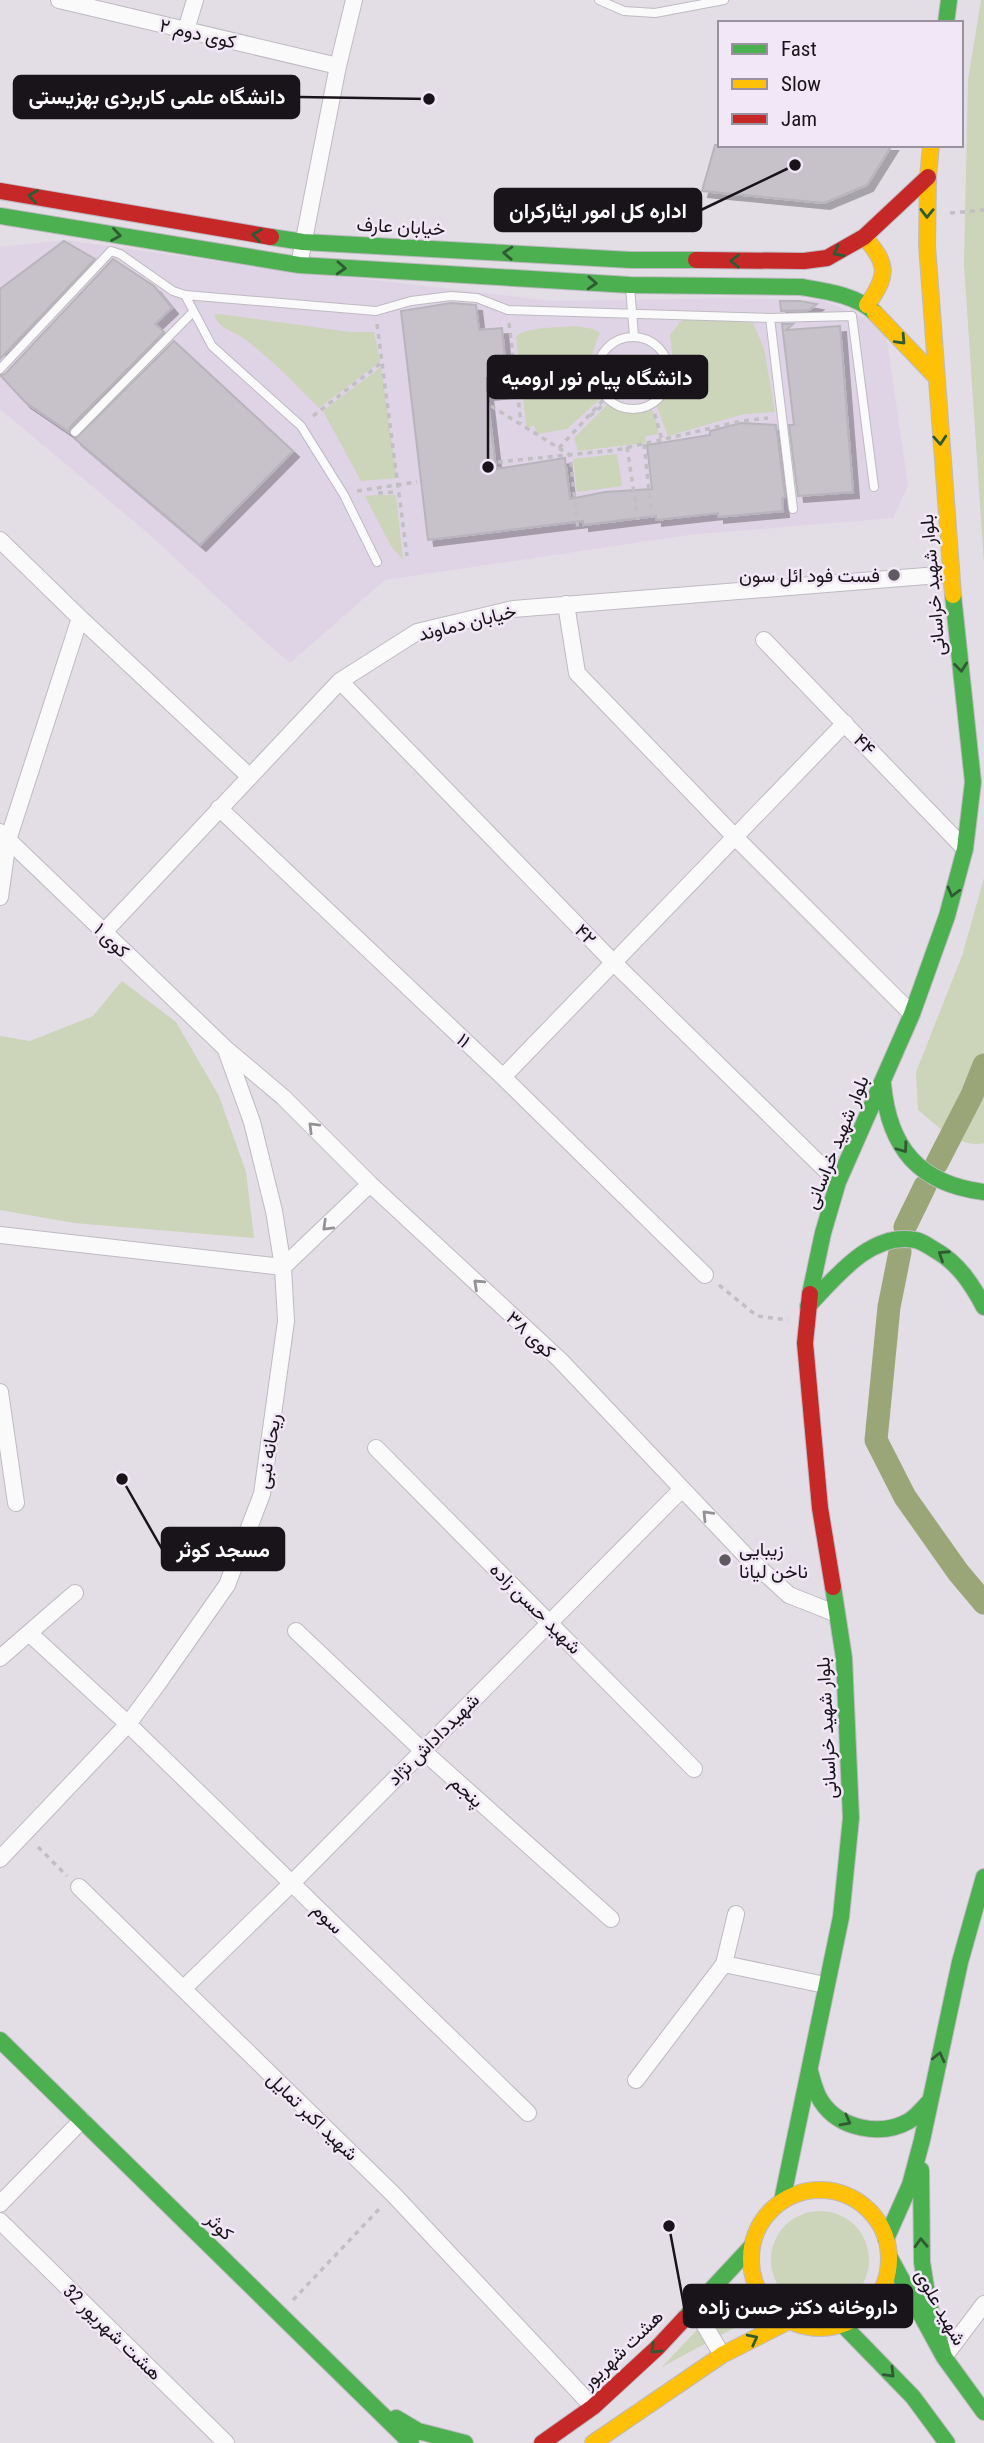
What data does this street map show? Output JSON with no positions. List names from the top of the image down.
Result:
{
  "streets": {
    "main road": [
      "خیابان عارف",
      "بلوار شهید خراسانی",
      "کوثر",
      "شهید علوی",
      "هشت شهریور"
    ],
    "street": [
      "کوی دوم ۲",
      "خیابان دماوند",
      "۴۴",
      "۴۲",
      "کوی ۱",
      "۱۱",
      "کوی ۳۸",
      "ریحانه نبی",
      "شهید حسن زاده",
      "شهیدداداش نژاد",
      "پنجم",
      "سوم",
      "شهید اکبر تمایل",
      "هشت شهریور 32"
    ]
  },
  "crossings": [
    ["خیابان عارف", "بلوار شهید خراسانی"],
    ["بلوار شهید خراسانی", "خیابان دماوند"],
    ["بلوار شهید خراسانی", "۴۴"],
    ["بلوار شهید خراسانی", "۴۲"],
    ["بلوار شهید خراسانی", "کوی ۳۸"],
    ["بلوار شهید خراسانی", "شهید علوی"],
    ["بلوار شهید خراسانی", "هشت شهریور"],
    ["خیابان دماوند", "۴۲"],
    ["خیابان دماوند", "کوی ۱"],
    ["خیابان دماوند", "۱۱"],
    ["کوی ۱", "کوی ۳۸"],
    ["کوی ۱", "ریحانه نبی"],
    ["کوی ۳۸", "ریحانه نبی"],
    ["کوی ۳۸", "شهیدداداش نژاد"],
    ["ریحانه نبی", "سوم"],
    ["شهید حسن زاده", "شهیدداداش نژاد"],
    ["شهیدداداش نژاد", "پنجم"],
    ["شهیدداداش نژاد", "سوم"],
    ["شهیدداداش نژاد", "شهید اکبر تمایل"],
    ["شهید اکبر تمایل", "هشت شهریور"],
    ["شهید علوی", "هشت شهریور"]
  ],
  "one_way": ["کوی ۳۸"],
  "places": [
    "دانشگاه علمی کاربردی بهزیستی",
    "اداره کل امور ایثارکران",
    "دانشگاه پیام نور ارومیه",
    "فست فود ائل سون",
    "مسجد کوثر",
    "زیبایی ناخن لیانا",
    "داروخانه دکتر حسن زاده"
  ],
  "legend": ["Fast", "Slow", "Jam"]
}
